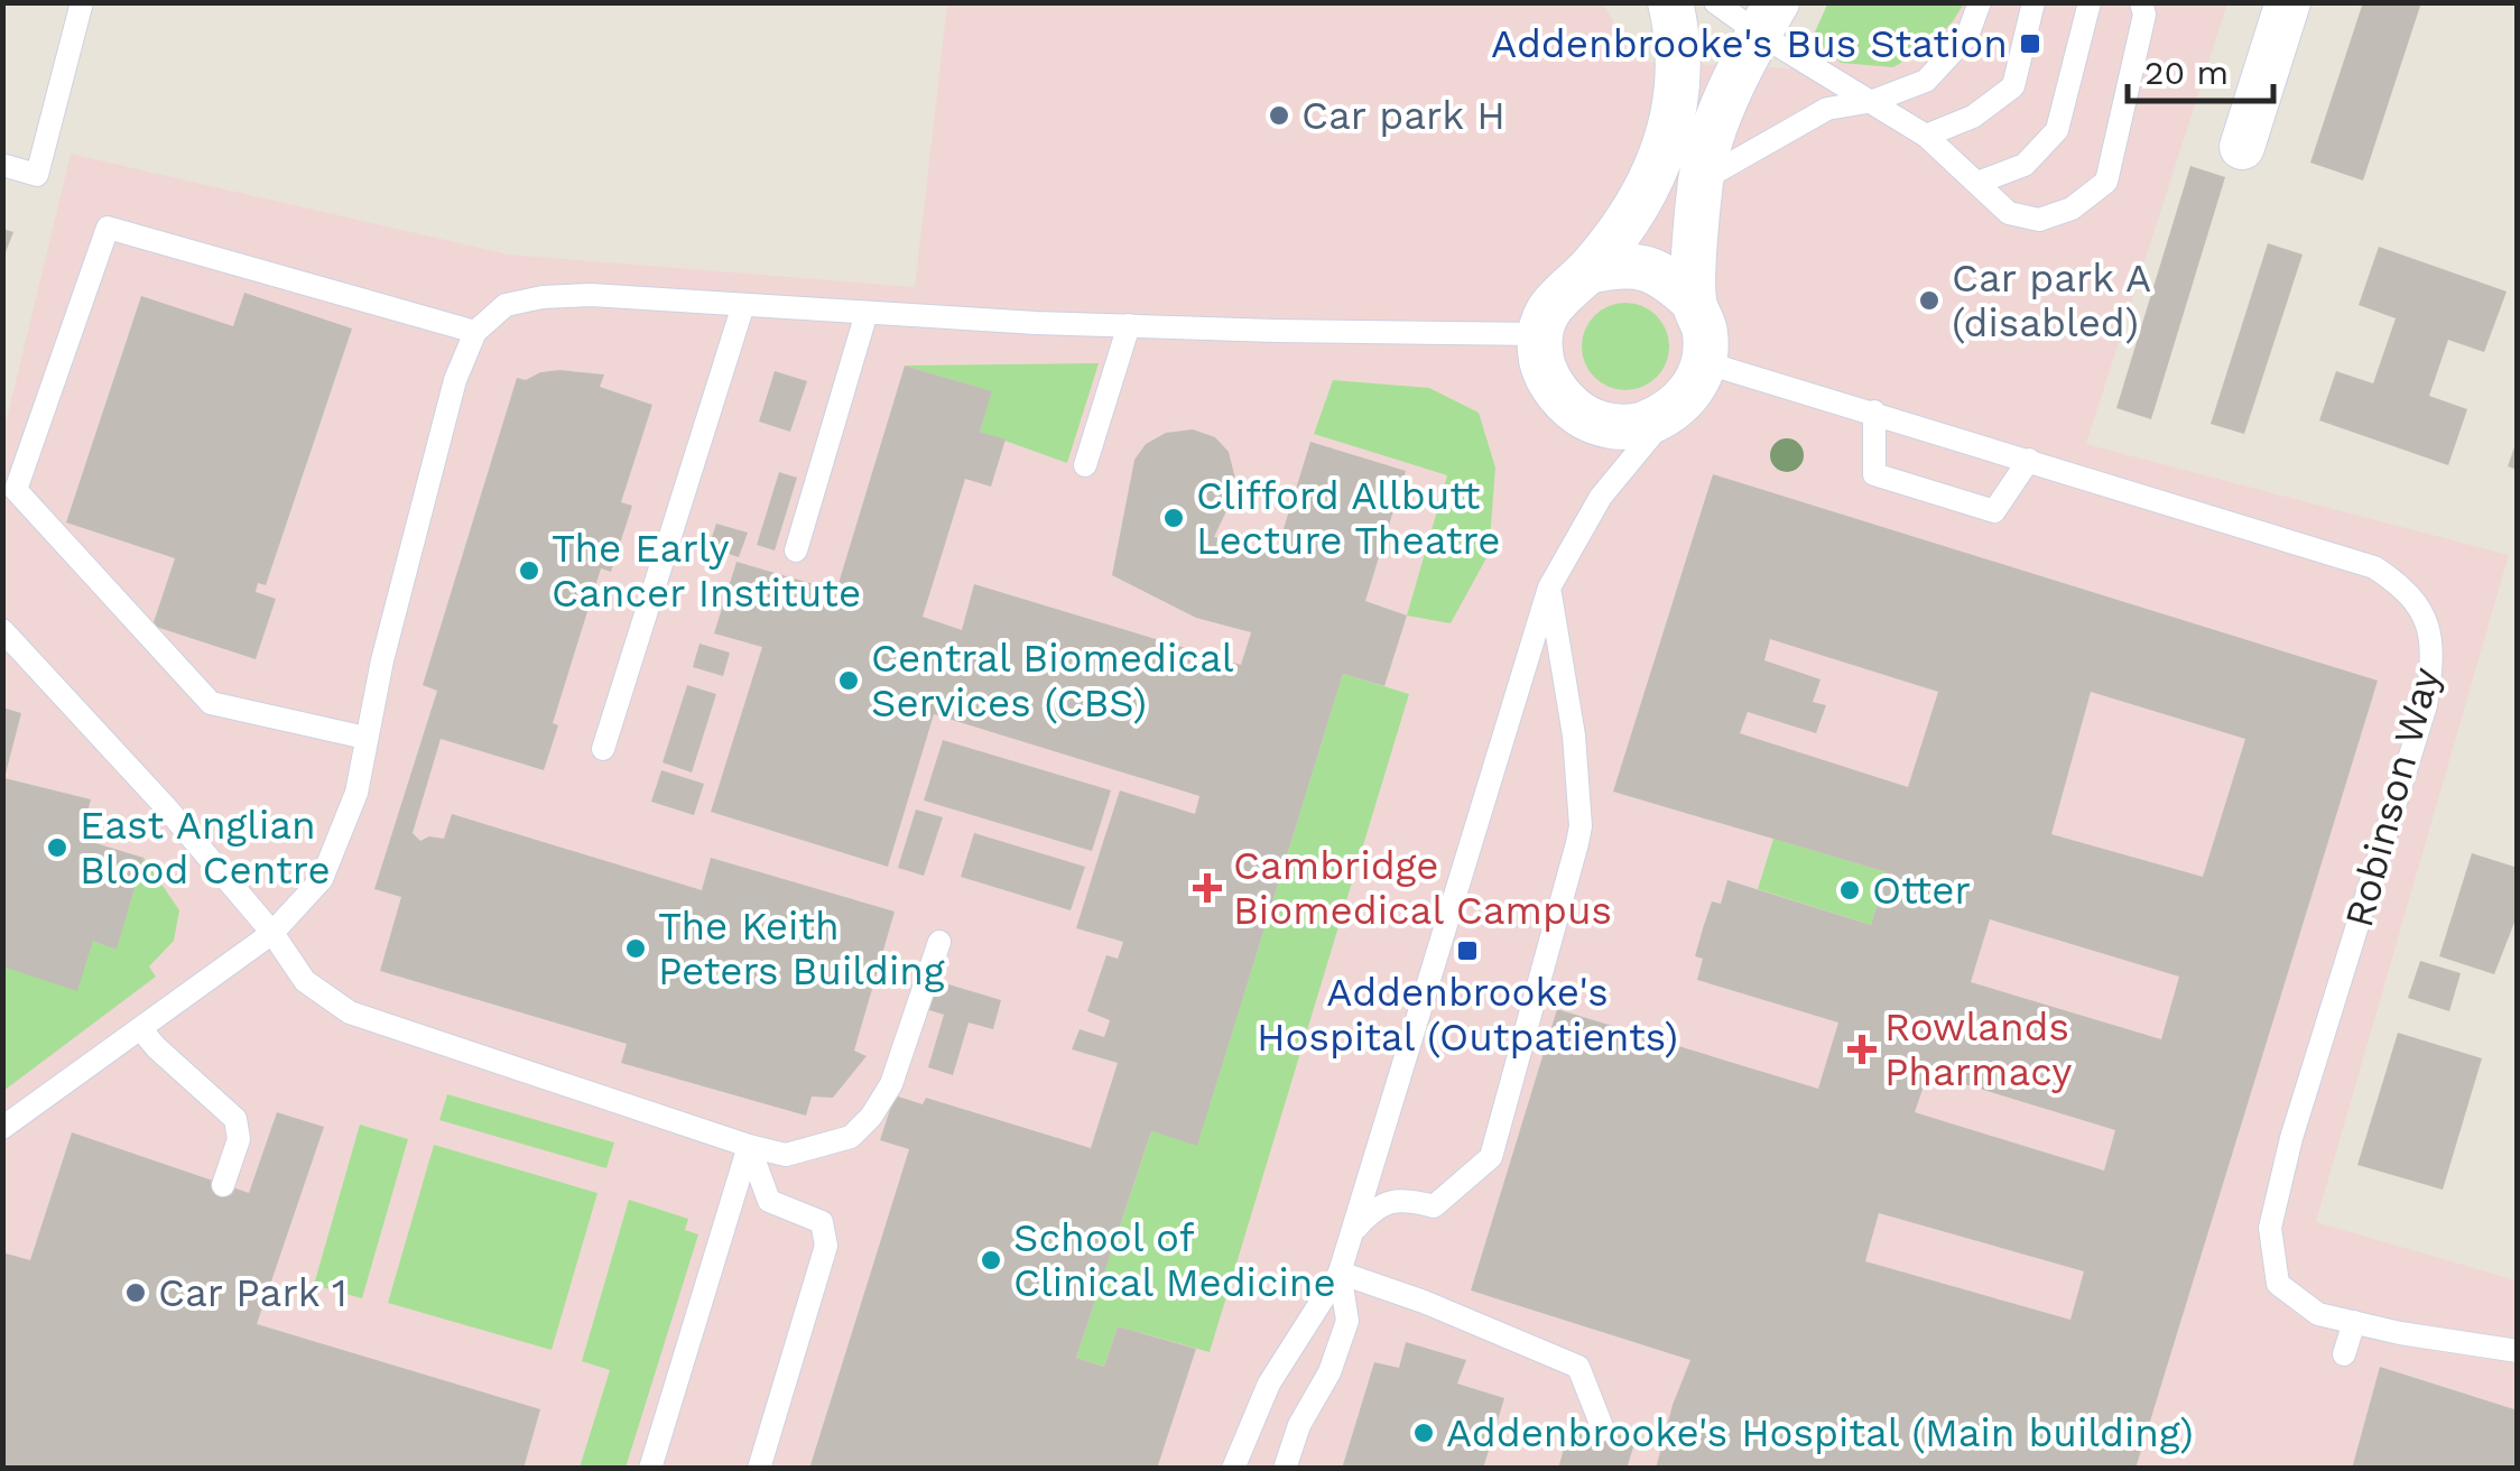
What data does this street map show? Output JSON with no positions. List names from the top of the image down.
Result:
{
  "streets": {
    "lane": ["Robinson Way"]
  },
  "places": {
    "transit": ["Addenbrooke's Bus Station", "Addenbrooke's Hospital (Outpatients)"],
    "other": [
      "Car park H",
      "Car park A (disabled)",
      "Clifford Allbutt Lecture Theatre",
      "The Early Cancer Institute",
      "Central Biomedical Services (CBS)",
      "East Anglian Blood Centre",
      "Otter",
      "The Keith Peters Building",
      "School of Clinical Medicine",
      "Car Park 1",
      "Addenbrooke's Hospital (Main building)"
    ],
    "health": ["Cambridge Biomedical Campus", "Rowlands Pharmacy"]
  },
  "scale_bar": "20 m"
}
